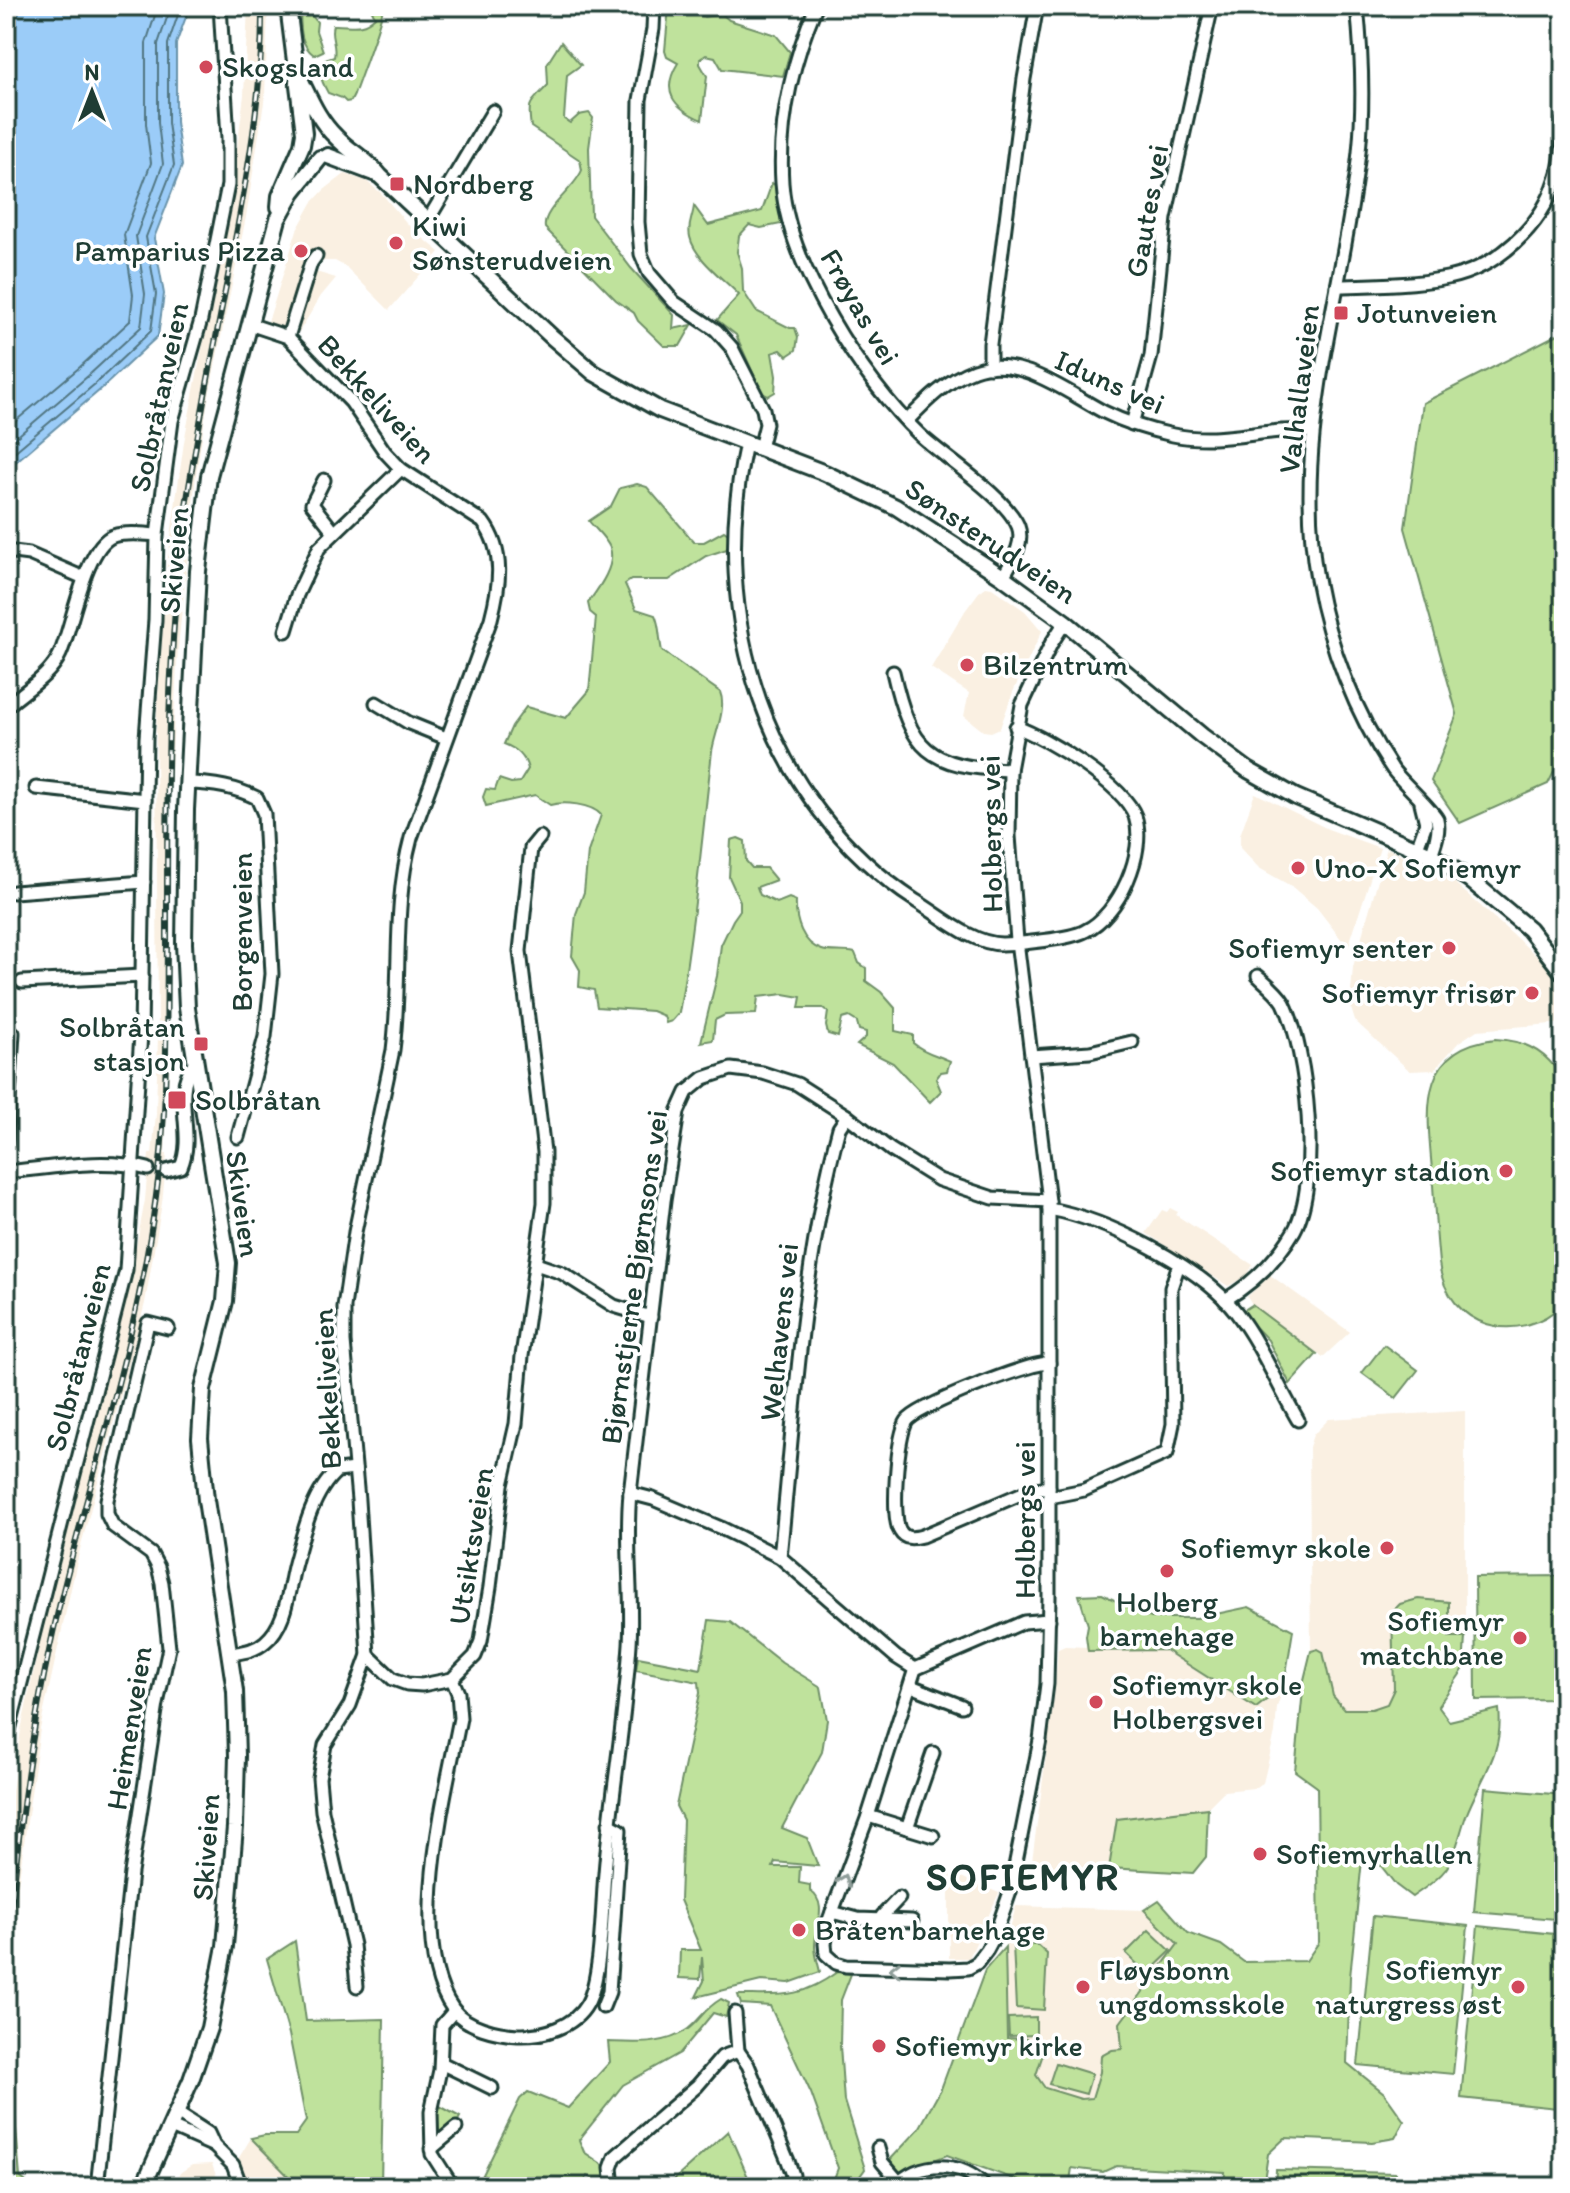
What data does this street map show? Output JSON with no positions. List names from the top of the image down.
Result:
{
  "streets": {
    "main road": ["Sønsterudveien", "Skiveien"],
    "street": [
      "Gautes vei",
      "Frøyas vei",
      "Iduns vei",
      "Valhallaveien",
      "Solbråtanveien",
      "Bekkeliveien",
      "Holbergs vei",
      "Borgenveien",
      "Bjørnstjerne Bjørnsons vei",
      "Welhavens vei",
      "Utsiktsveien",
      "Heimenveien"
    ]
  },
  "crossings": [
    ["Gautes vei", "Iduns vei"],
    ["Frøyas vei", "Sønsterudveien"],
    ["Iduns vei", "Valhallaveien"],
    ["Valhallaveien", "Sønsterudveien"],
    ["Bekkeliveien", "Skiveien"],
    ["Sønsterudveien", "Skiveien"],
    ["Sønsterudveien", "Holbergs vei"],
    ["Skiveien", "Borgenveien"],
    ["Holbergs vei", "Bjørnstjerne Bjørnsons vei"],
    ["Bjørnstjerne Bjørnsons vei", "Welhavens vei"]
  ],
  "districts": ["SOFIEMYR"],
  "places": {
    "other": [
      "Skogsland",
      "Kiwi Sønsterudveien",
      "Pamparius Pizza",
      "Bilzentrum",
      "Uno-X Sofiemyr",
      "Sofiemyr senter",
      "Sofiemyr frisør",
      "Sofiemyr stadion",
      "Sofiemyr skole",
      "Holberg barnehage",
      "Sofiemyr matchbane",
      "Sofiemyr skole Holbergsvei",
      "Sofiemyrhallen",
      "Bråten barnehage",
      "Fløysbonn ungdomsskole",
      "Sofiemyr naturgress øst",
      "Sofiemyr kirke"
    ],
    "transit": [
      "Nordberg",
      "Jotunveien",
      "Solbråtan stasjon",
      "Solbråtan"
    ]
  },
  "north": "top"
}
